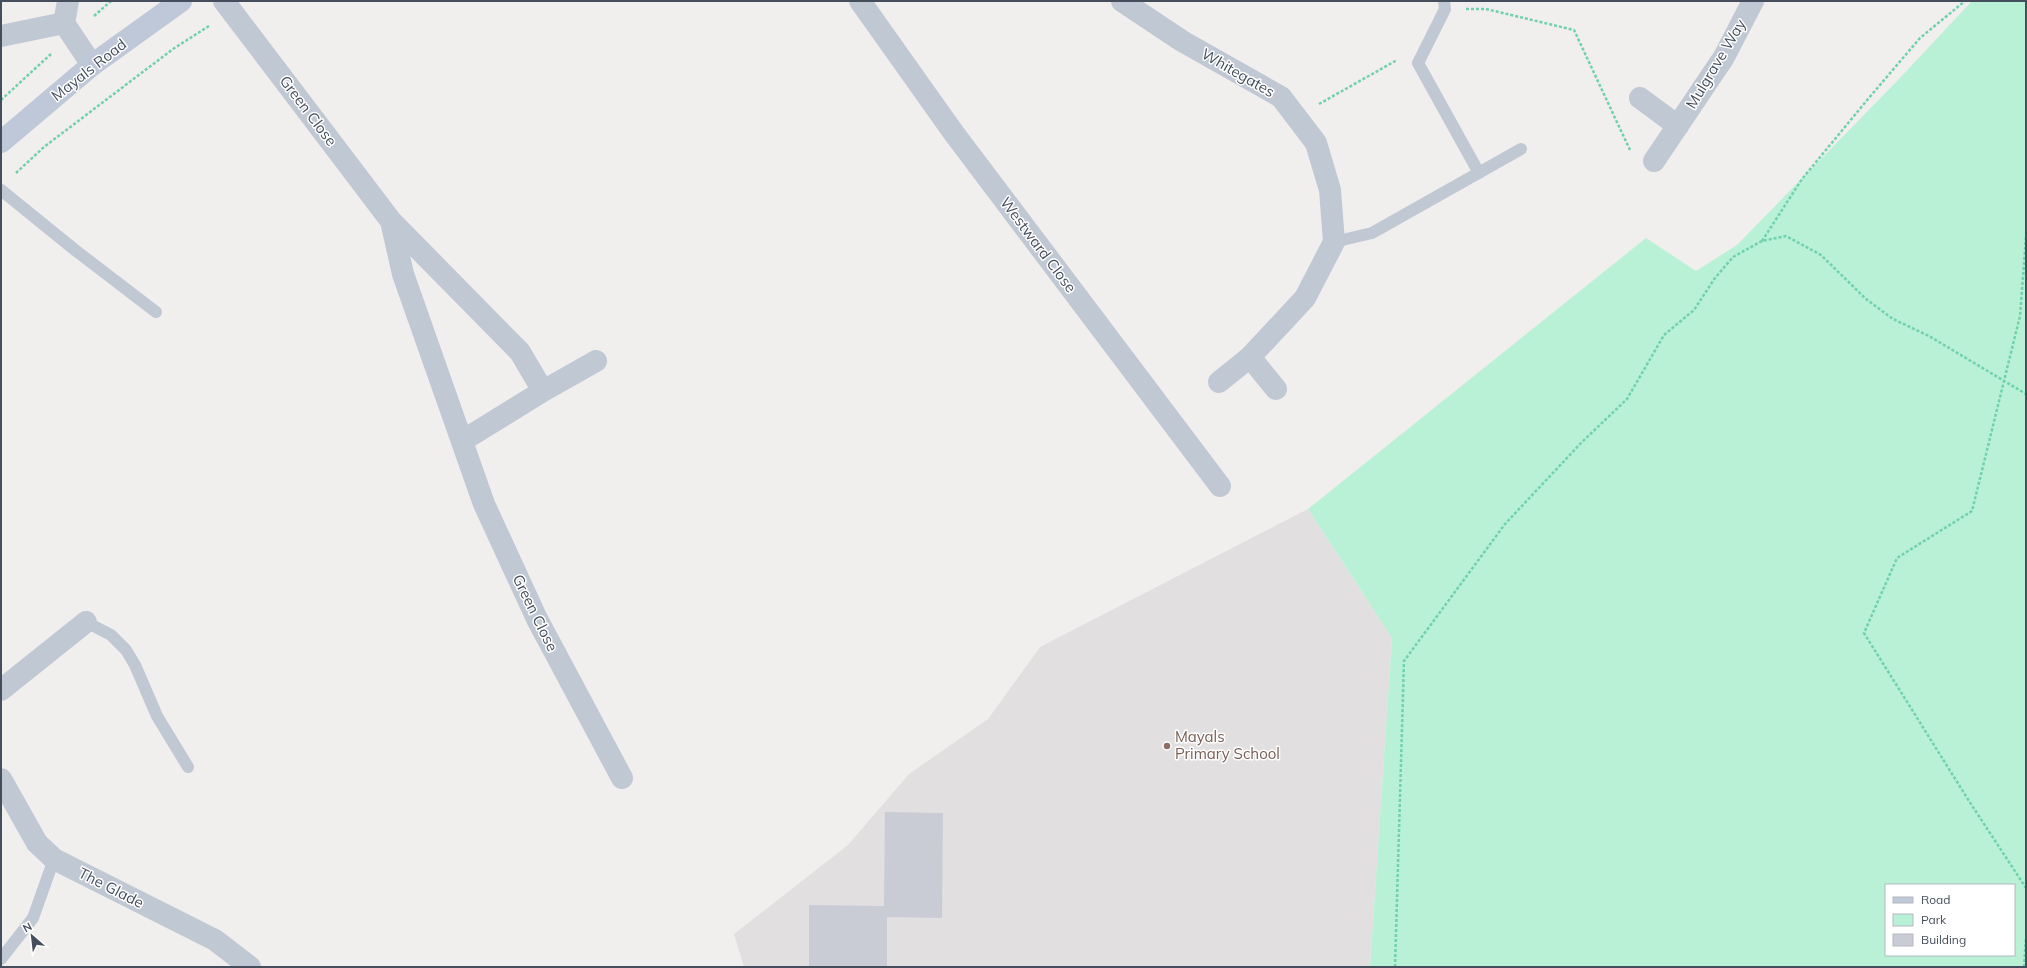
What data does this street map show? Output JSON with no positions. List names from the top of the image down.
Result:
{
  "streets": {
    "main road": ["Mayals Road"],
    "street": [
      "Mulgrave Way",
      "Whitegates",
      "Green Close",
      "Westward Close",
      "The Glade"
    ]
  },
  "places": ["Mayals Primary School"],
  "legend": ["Road", "Park", "Building"],
  "north": "top left"
}
